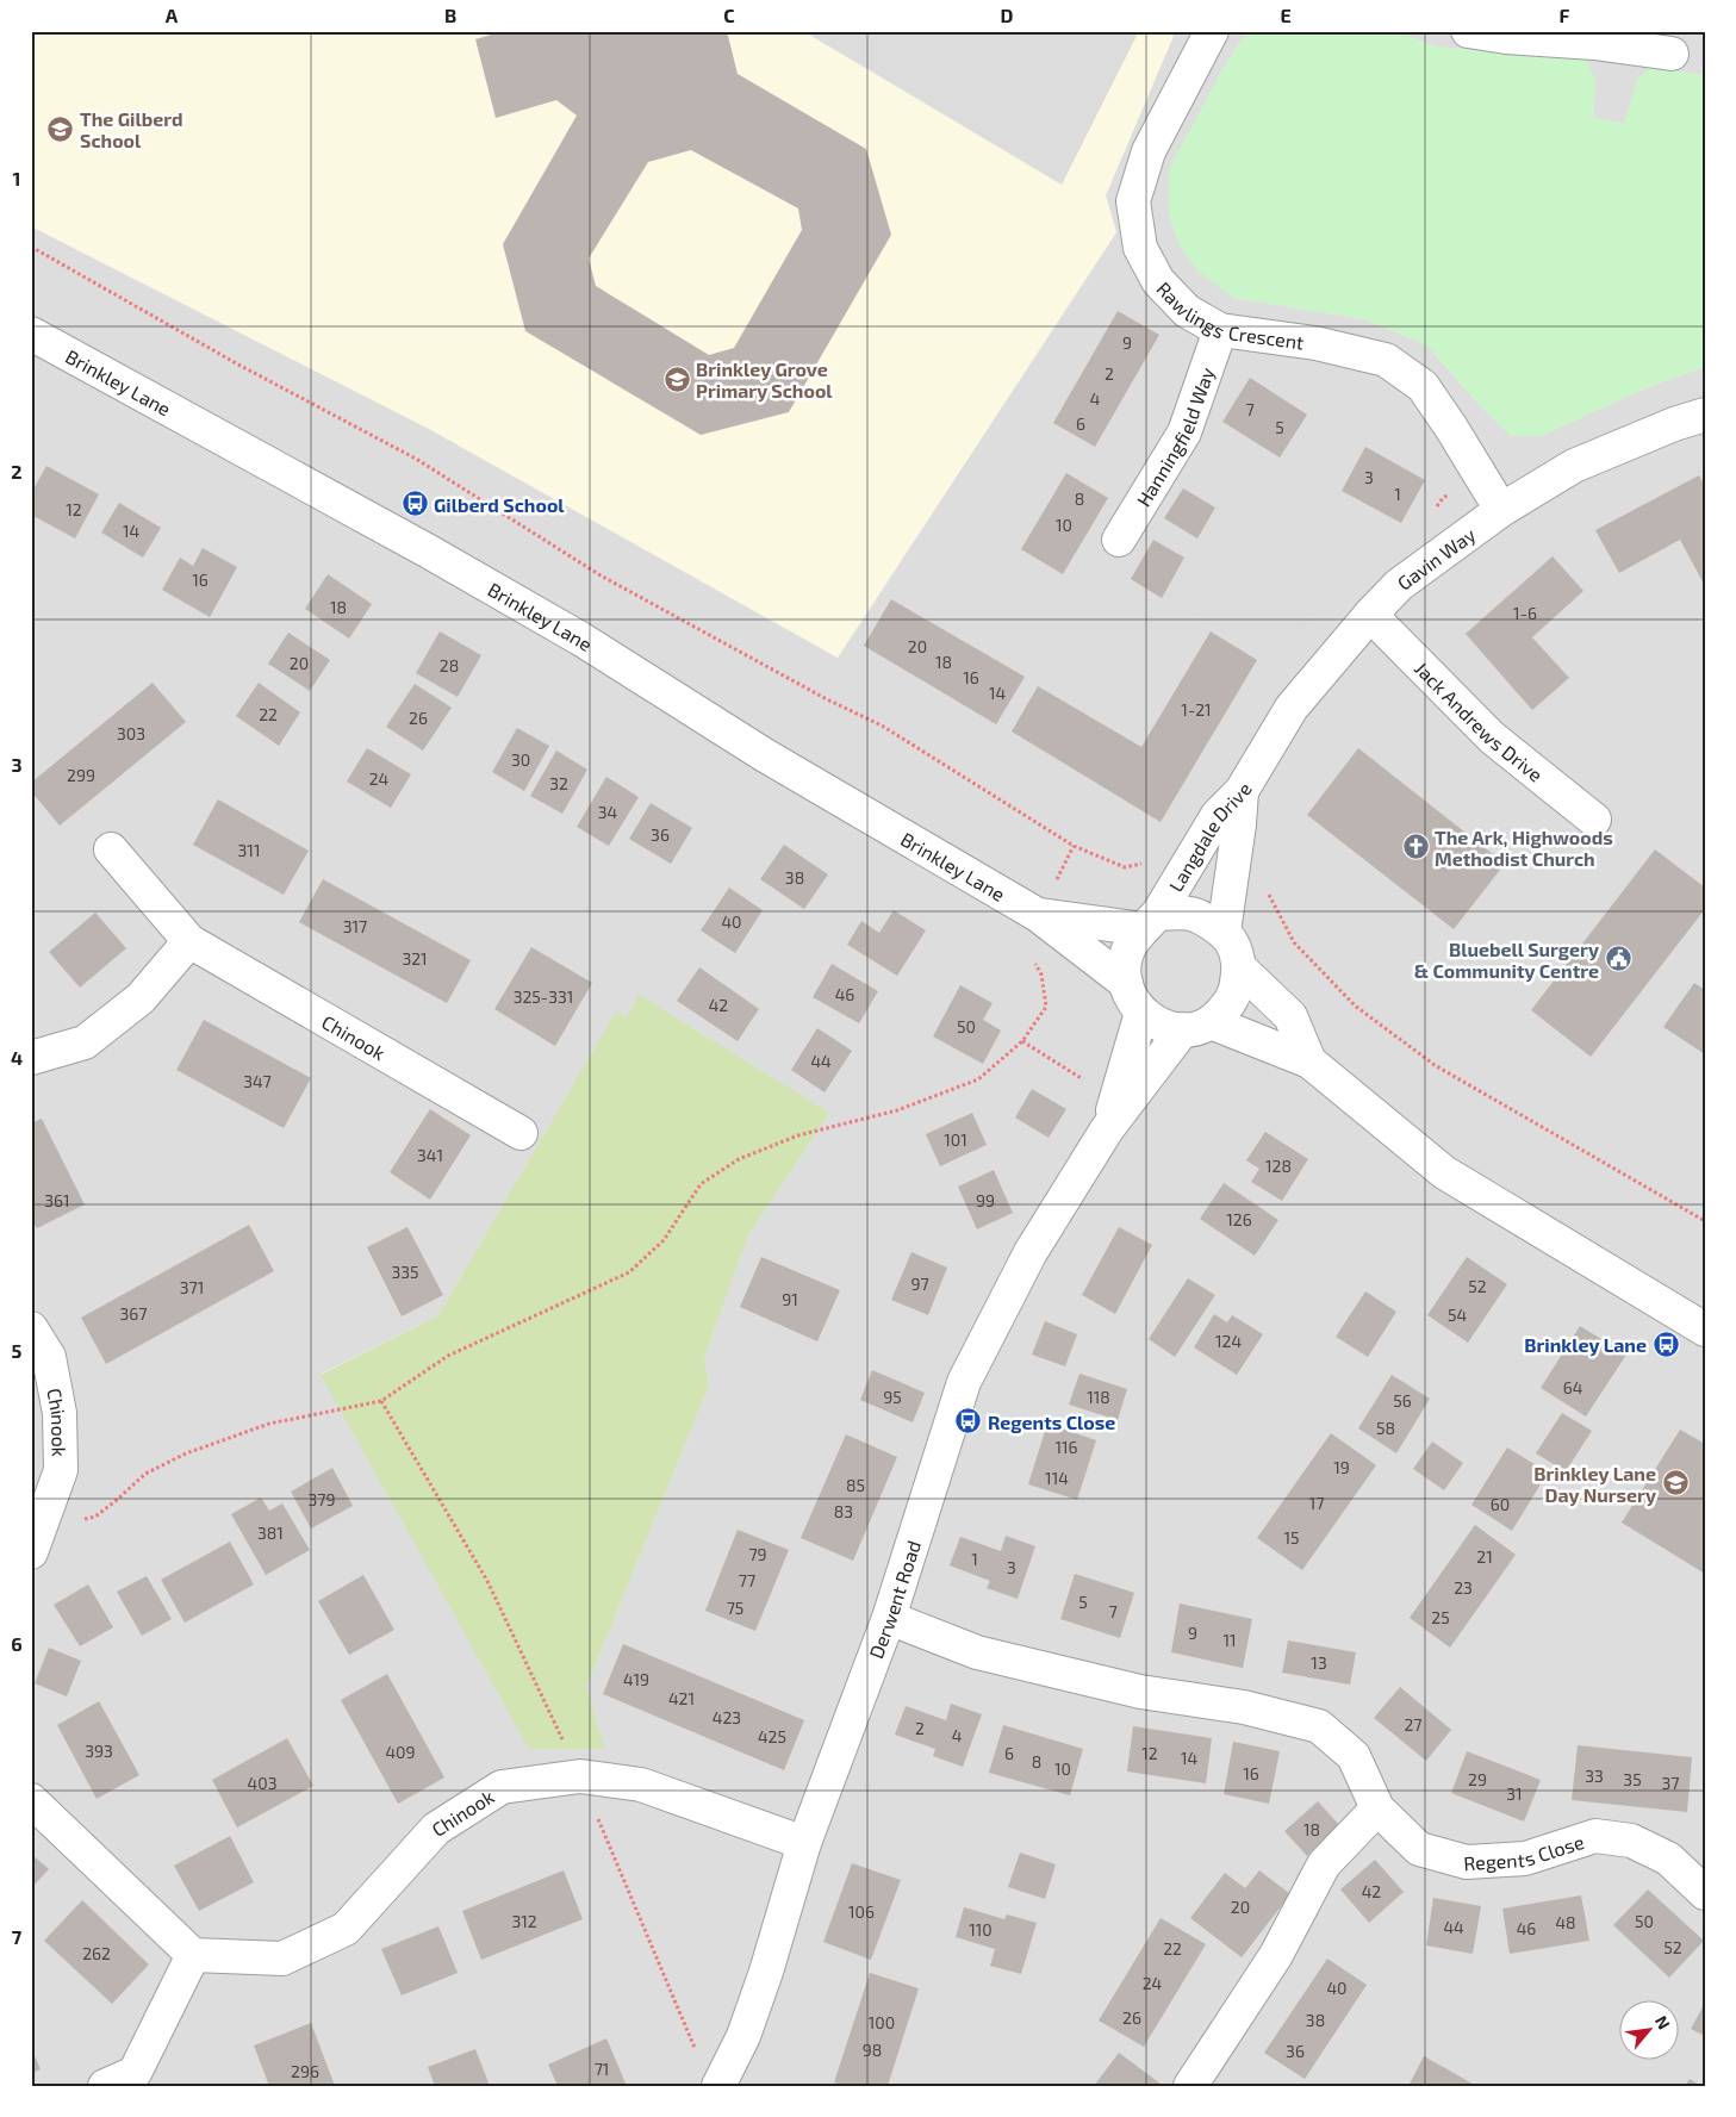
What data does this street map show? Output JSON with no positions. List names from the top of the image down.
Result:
{
  "streets": {
    "street": [
      "Rawlings Crescent",
      "Brinkley Lane",
      "Hanningfield Way",
      "Gavin Way",
      "Jack Andrews Drive",
      "Langdale Drive",
      "Chinook",
      "Derwent Road",
      "Regents Close"
    ]
  },
  "crossings": [
    ["Rawlings Crescent", "Hanningfield Way"],
    ["Rawlings Crescent", "Gavin Way"],
    ["Brinkley Lane", "Langdale Drive"],
    ["Brinkley Lane", "Derwent Road"],
    ["Gavin Way", "Jack Andrews Drive"],
    ["Gavin Way", "Langdale Drive"],
    ["Langdale Drive", "Derwent Road"],
    ["Chinook", "Derwent Road"],
    ["Derwent Road", "Regents Close"]
  ],
  "places": {
    "school or university": ["The Gilberd School", "Brinkley Grove Primary School", "Brinkley Lane Day Nursery"],
    "bus stop": ["Gilberd School", "Brinkley Lane", "Regents Close"],
    "church": ["The Ark, Highwoods Methodist Church"],
    "public building": ["Bluebell Surgery & Community Centre"]
  },
  "house_numbers": [
    "9",
    "2",
    "4",
    "7",
    "6",
    "5",
    "3",
    "1",
    "8",
    "12",
    "10",
    "14",
    "16",
    "18",
    "1-6",
    "20",
    "18",
    "20",
    "28",
    "16",
    "14",
    "1-21",
    "22",
    "26",
    "303",
    "30",
    "299",
    "24",
    "32",
    "34",
    "36",
    "311",
    "38",
    "40",
    "317",
    "321",
    "46",
    "325-331",
    "42",
    "50",
    "44",
    "347",
    "101",
    "341",
    "128",
    "361",
    "99",
    "126",
    "335",
    "97",
    "52",
    "371",
    "91",
    "367",
    "54",
    "124",
    "64",
    "95",
    "118",
    "56",
    "58",
    "116",
    "19",
    "114",
    "85",
    "379",
    "17",
    "60",
    "83",
    "381",
    "15",
    "79",
    "21",
    "1",
    "3",
    "77",
    "23",
    "5",
    "75",
    "7",
    "25",
    "9",
    "11",
    "13",
    "419",
    "421",
    "423",
    "27",
    "2",
    "4",
    "425",
    "393",
    "409",
    "6",
    "12",
    "14",
    "8",
    "10",
    "16",
    "33",
    "29",
    "35",
    "403",
    "37",
    "31",
    "18",
    "42",
    "20",
    "106",
    "312",
    "50",
    "48",
    "44",
    "46",
    "110",
    "52",
    "22",
    "262",
    "24",
    "40",
    "26",
    "38",
    "100",
    "98",
    "36",
    "71",
    "296"
  ],
  "north": "top right",
  "grid": {
    "columns": [
      "A",
      "B",
      "C",
      "D",
      "E",
      "F"
    ],
    "rows": [
      "1",
      "2",
      "3",
      "4",
      "5",
      "6",
      "7"
    ]
  }
}
